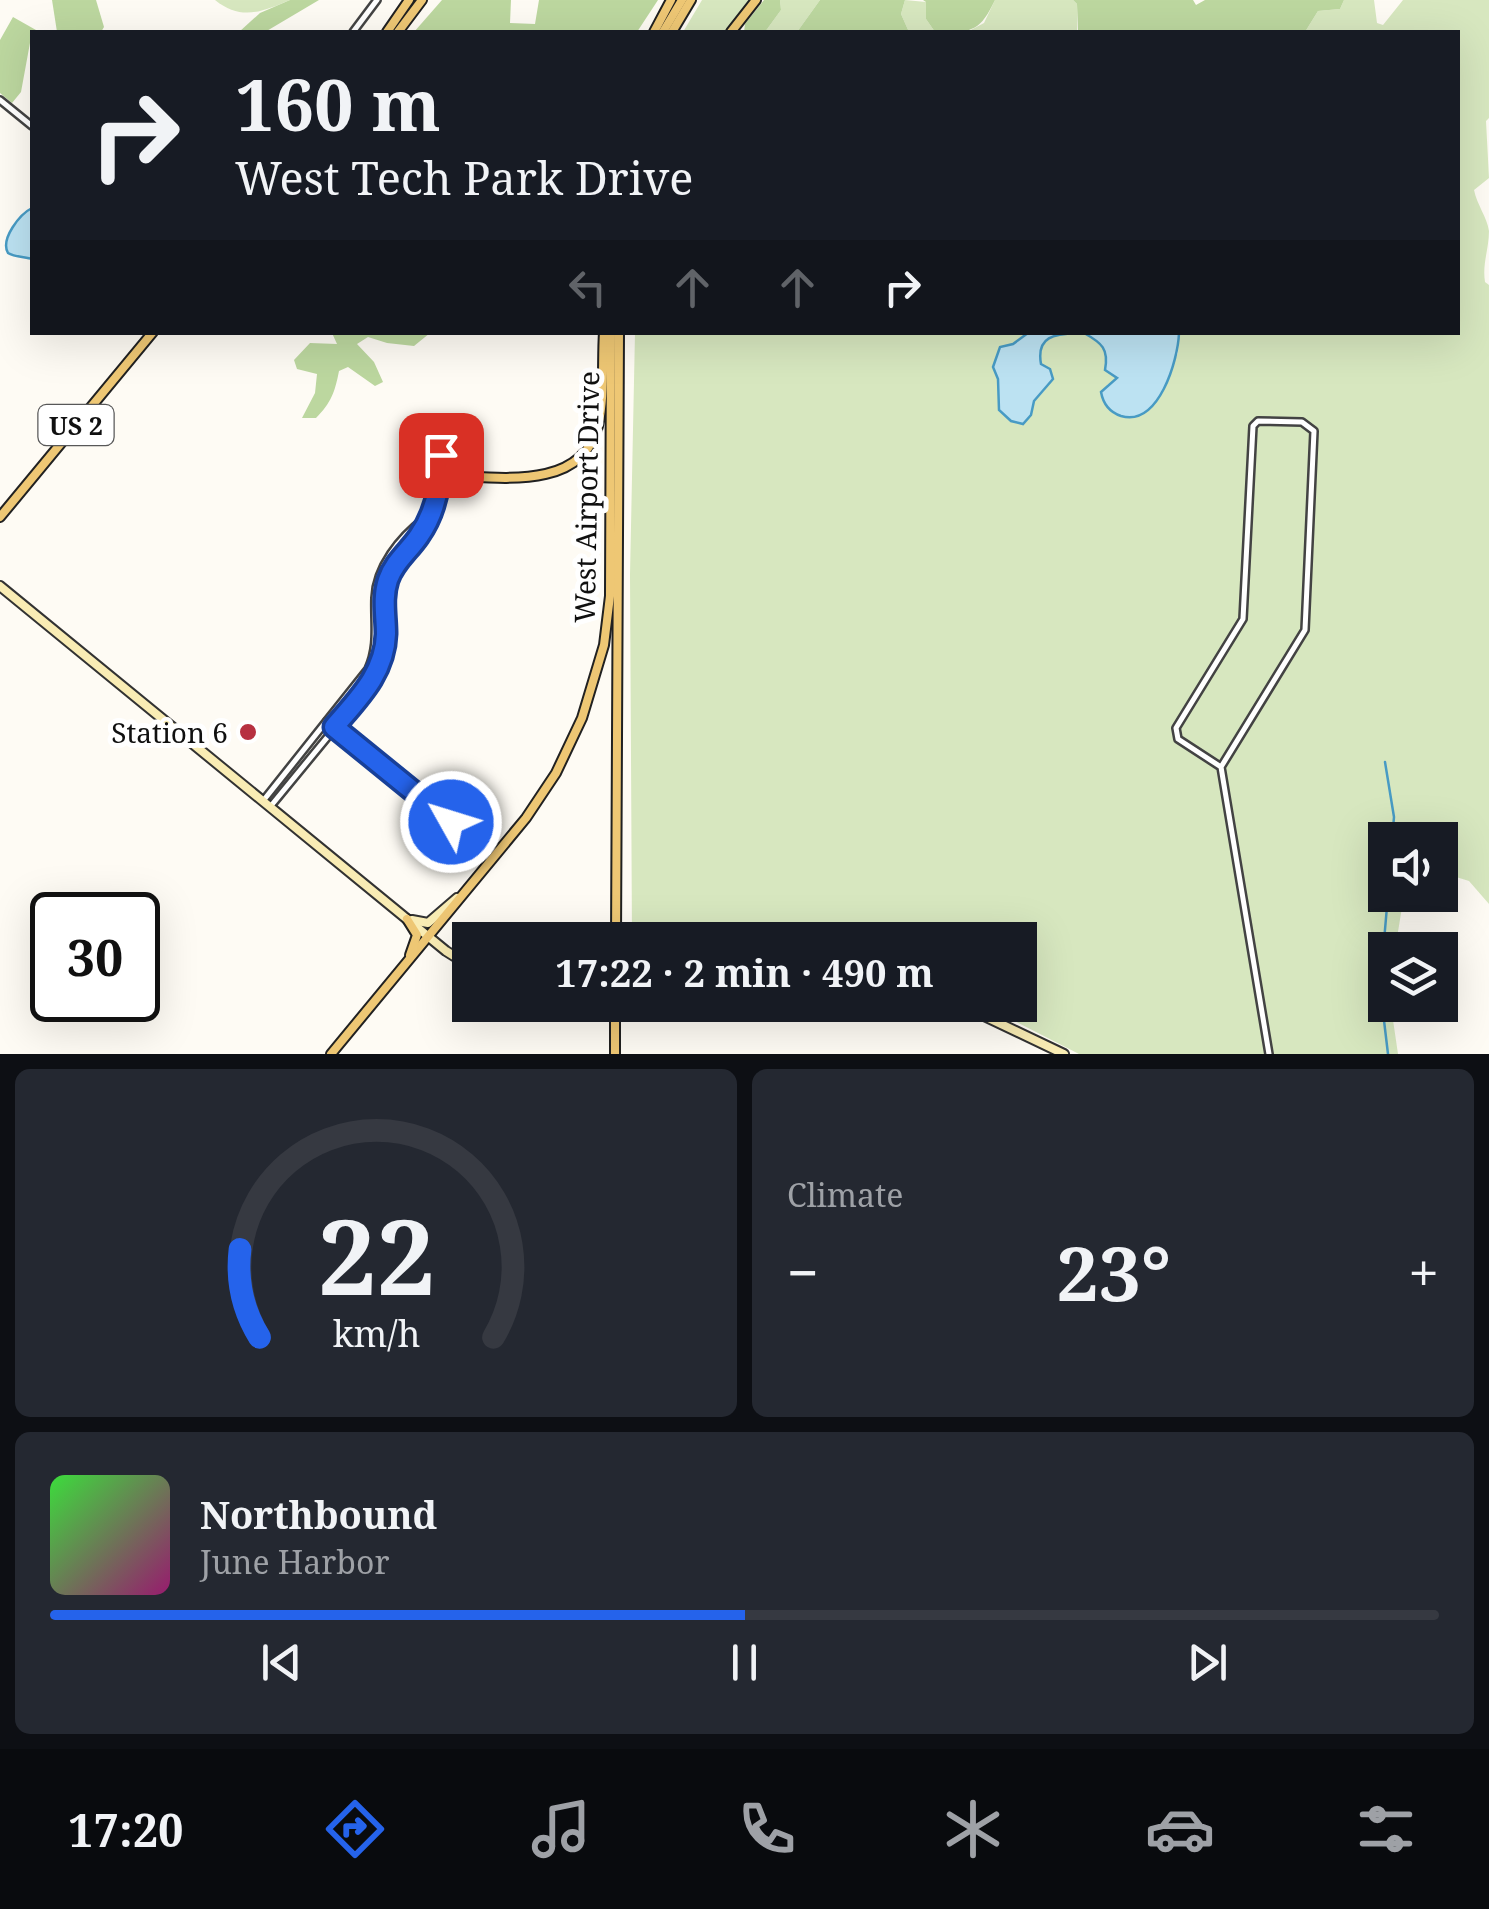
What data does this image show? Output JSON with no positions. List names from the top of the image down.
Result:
{
  "streets": {
    "main road": ["US 2", "West Airport Drive"]
  },
  "places": ["Station 6"],
  "page": {
    "turn": ["160 m", "West Tech Park Drive"],
    "limit": "30",
    "trip": "17:22 · 2 min · 490 m",
    "tile": "Climate",
    "heat": ["−", "23°", "+"],
    "song": ["Northbound", "June Harbor"],
    "tabs": "17:20",
    "gauge": ["22", "km/h"]
  }
}
